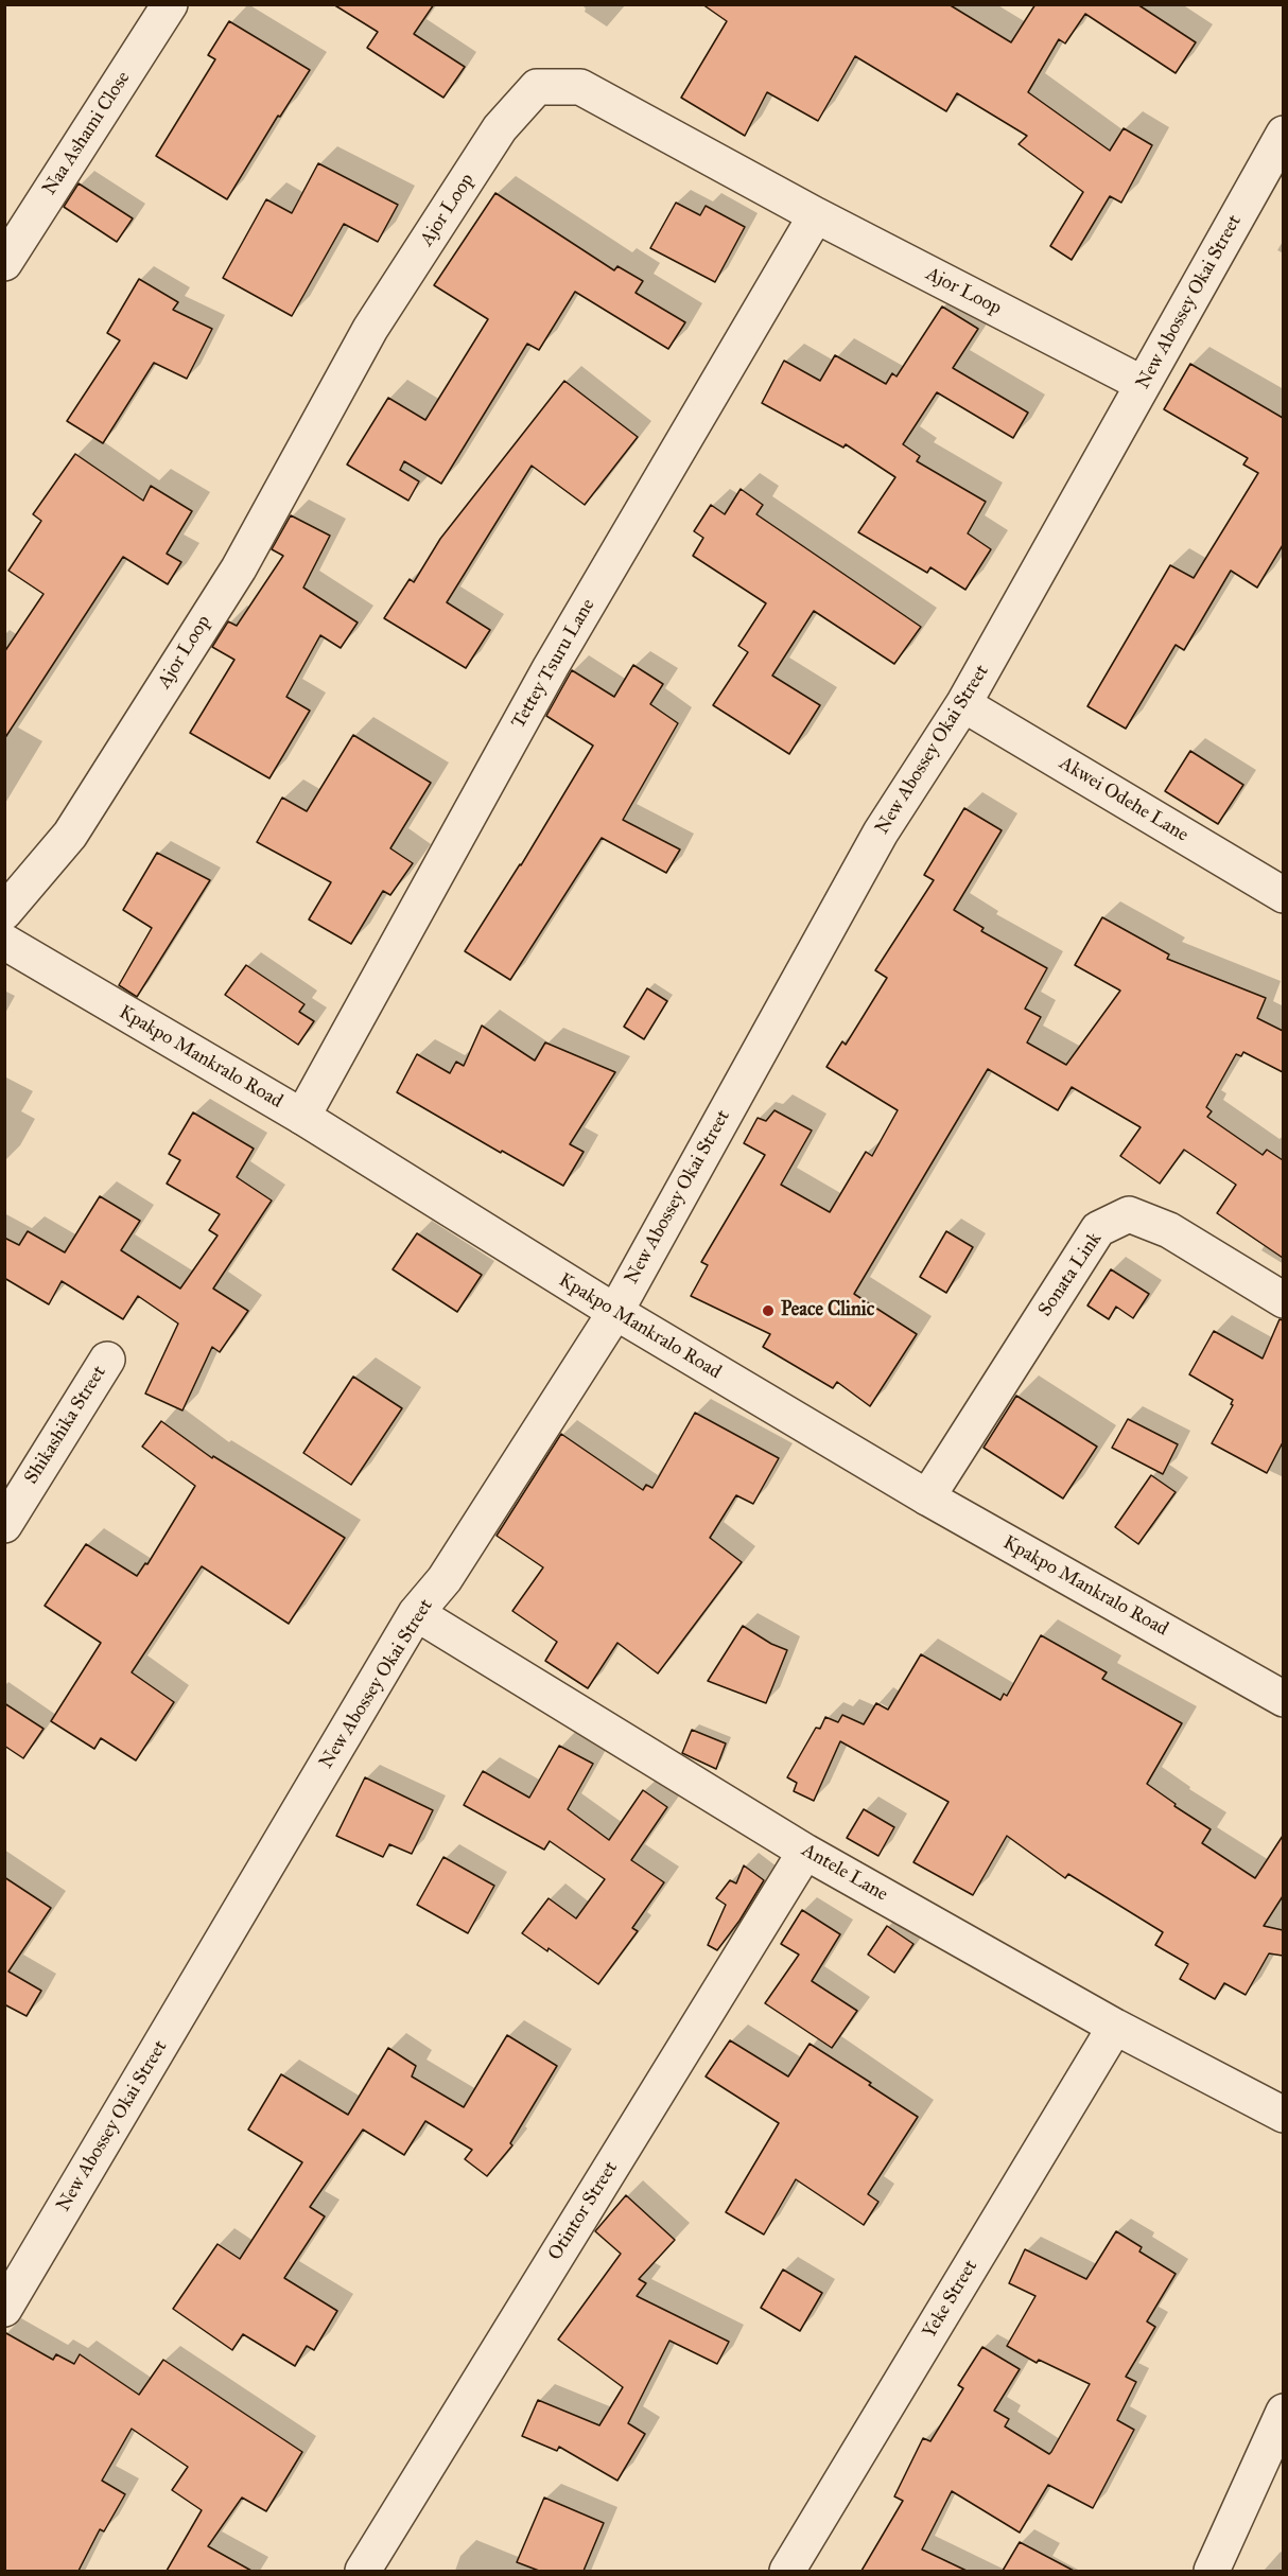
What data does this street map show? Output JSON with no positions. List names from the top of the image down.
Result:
{
  "streets": {
    "street": [
      "Naa Ashami Close",
      "Ajor Loop",
      "New Abossey Okai Street",
      "Tettey Tsuru Lane",
      "Akwei Odehe Lane",
      "Kpakpo Mankralo Road",
      "Sonata Link",
      "Shikashika Street",
      "Antele Lane",
      "Otintor Street",
      "Yeke Street"
    ]
  },
  "crossings": [
    ["Ajor Loop", "New Abossey Okai Street"],
    ["Ajor Loop", "Tettey Tsuru Lane"],
    ["New Abossey Okai Street", "Akwei Odehe Lane"],
    ["New Abossey Okai Street", "Kpakpo Mankralo Road"],
    ["New Abossey Okai Street", "Antele Lane"],
    ["Tettey Tsuru Lane", "Kpakpo Mankralo Road"],
    ["Kpakpo Mankralo Road", "Sonata Link"],
    ["Antele Lane", "Otintor Street"],
    ["Antele Lane", "Yeke Street"]
  ],
  "places": ["Peace Clinic"]
}
